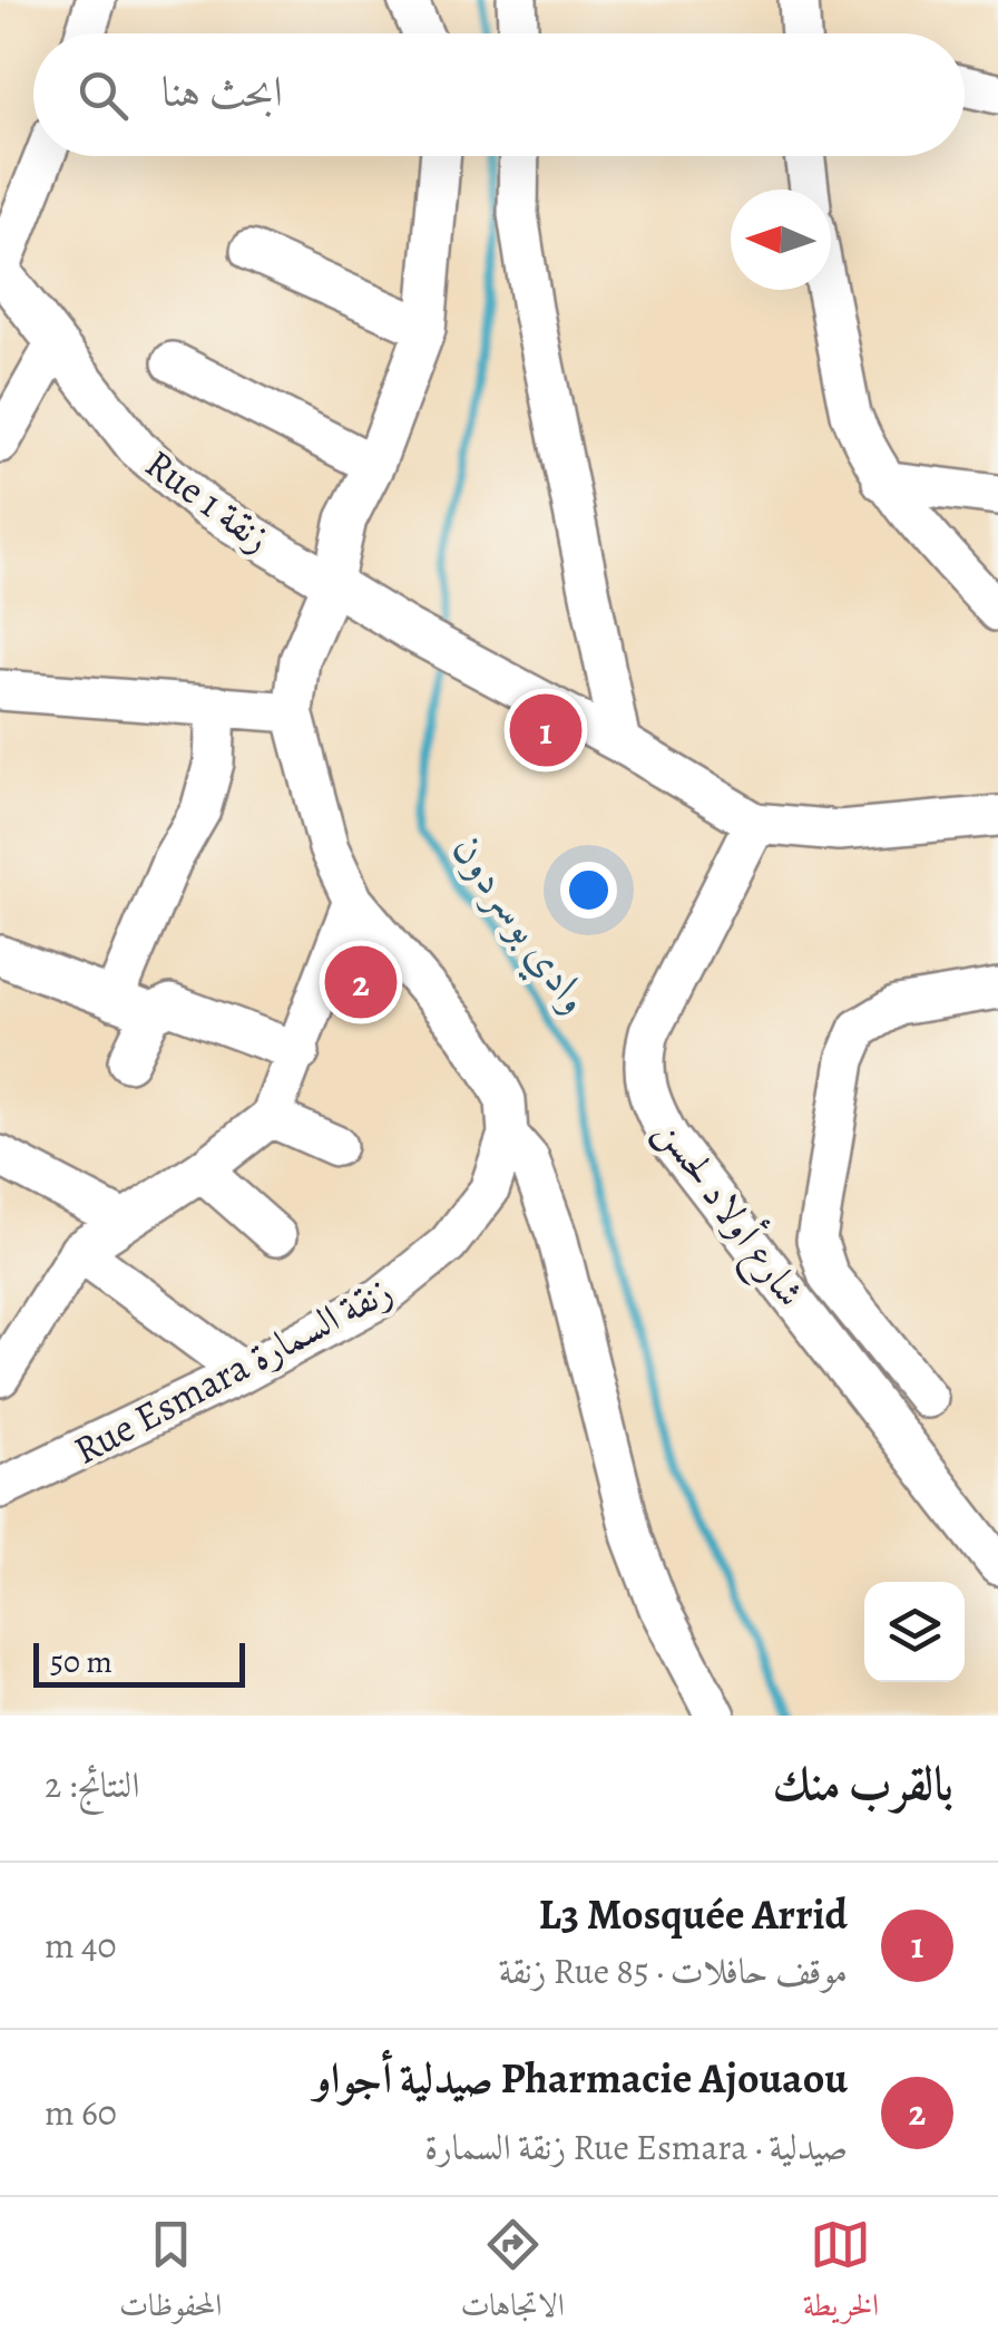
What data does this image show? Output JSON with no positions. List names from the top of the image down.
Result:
{
  "streets": {
    "street": ["Rue زنقة 1", "شارع أولاد لحسن", "Rue Esmara زنقة السمارة"]
  },
  "crossings": [
    ["Rue زنقة 1", "شارع أولاد لحسن"]
  ],
  "water": ["وادي بوسردون"],
  "scale_bar": "50 m",
  "north": "left",
  "page": {
    "search": "ابحث هنا",
    "pins": ["1", "2"],
    "scale": "50 m",
    "heading": ["بالقرب منك", "النتائج: 2"],
    "list": [
      {
        "mark": "1",
        "name": "L3 Mosquée Arrid",
        "note": "موقف حافلات · Rue 85 زنقة",
        "value": "40 m"
      },
      {
        "mark": "2",
        "name": "Pharmacie Ajouaou صيدلية أجواو",
        "note": "صيدلية · Rue Esmara زنقة السمارة",
        "value": "60 m"
      }
    ],
    "nav": ["الخريطة", "الاتجاهات", "المحفوظات"]
  }
}
